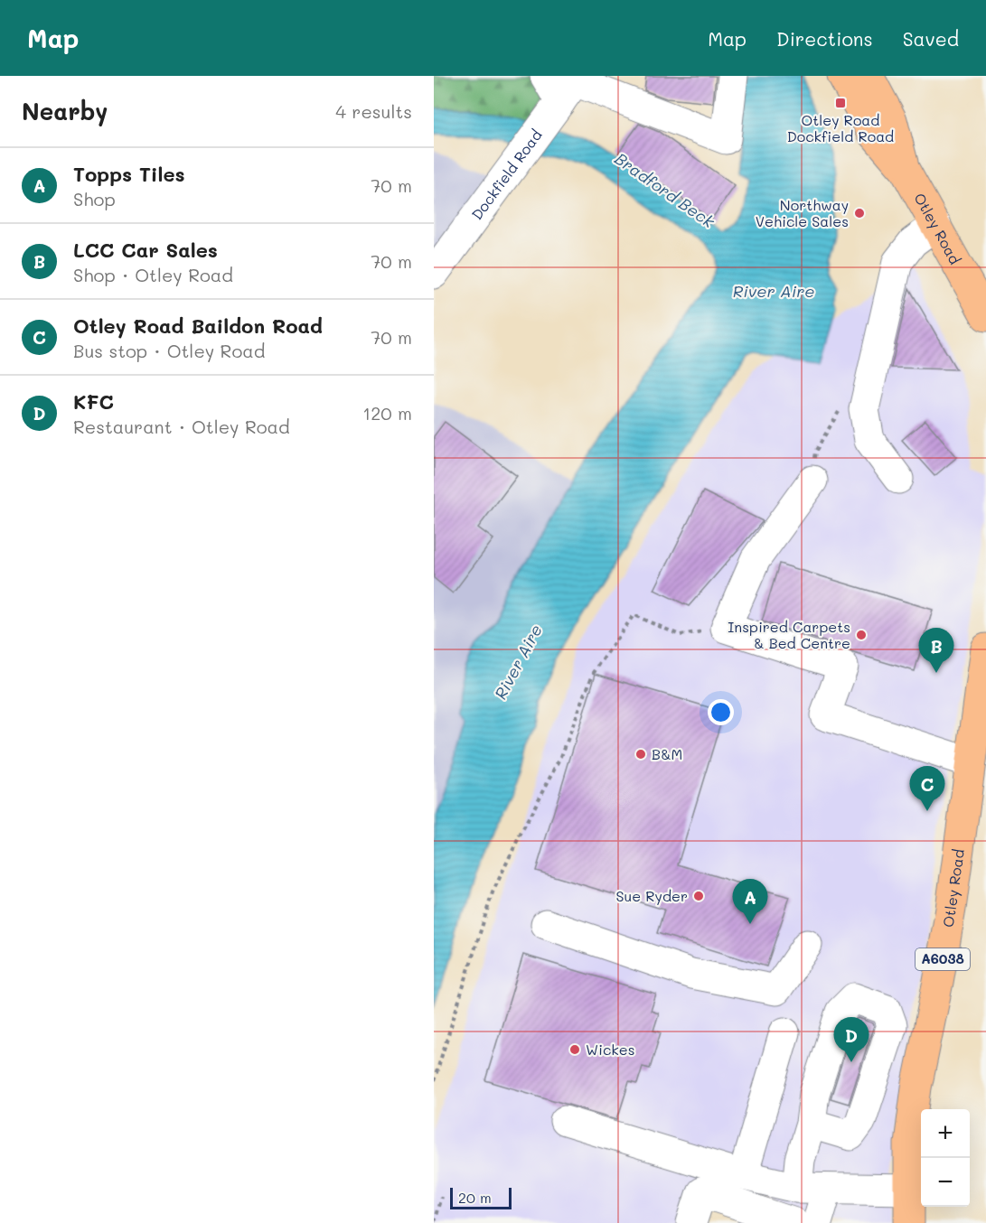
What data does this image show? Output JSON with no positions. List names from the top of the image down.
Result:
{
  "streets": {
    "main road": ["Otley Road", "A6038"],
    "street": ["Dockfield Road"]
  },
  "water": ["Bradford Beck", "River Aire"],
  "places": {
    "transit": ["Otley Road Dockfield Road"],
    "other": [
      "Northway Vehicle Sales",
      "Inspired Carpets & Bed Centre",
      "B&M",
      "Sue Ryder",
      "Wickes"
    ]
  },
  "scale_bar": "20 m",
  "page": {
    "header": "Map",
    "nav": ["Map", "Directions", "Saved"],
    "heading": ["Nearby", "4 results"],
    "list": [
      {
        "mark": "A",
        "name": "Topps Tiles",
        "note": "Shop",
        "value": "70 m"
      },
      {
        "mark": "B",
        "name": "LCC Car Sales",
        "note": "Shop · Otley Road",
        "value": "70 m"
      },
      {
        "mark": "C",
        "name": "Otley Road Baildon Road",
        "note": "Bus stop · Otley Road",
        "value": "70 m"
      },
      {
        "mark": "D",
        "name": "KFC",
        "note": "Restaurant · Otley Road",
        "value": "120 m"
      }
    ],
    "pins": [
      "B",
      "C",
      "A",
      "D"
    ],
    "map_buttons": ["+", "−"],
    "scale": "20 m"
  }
}
